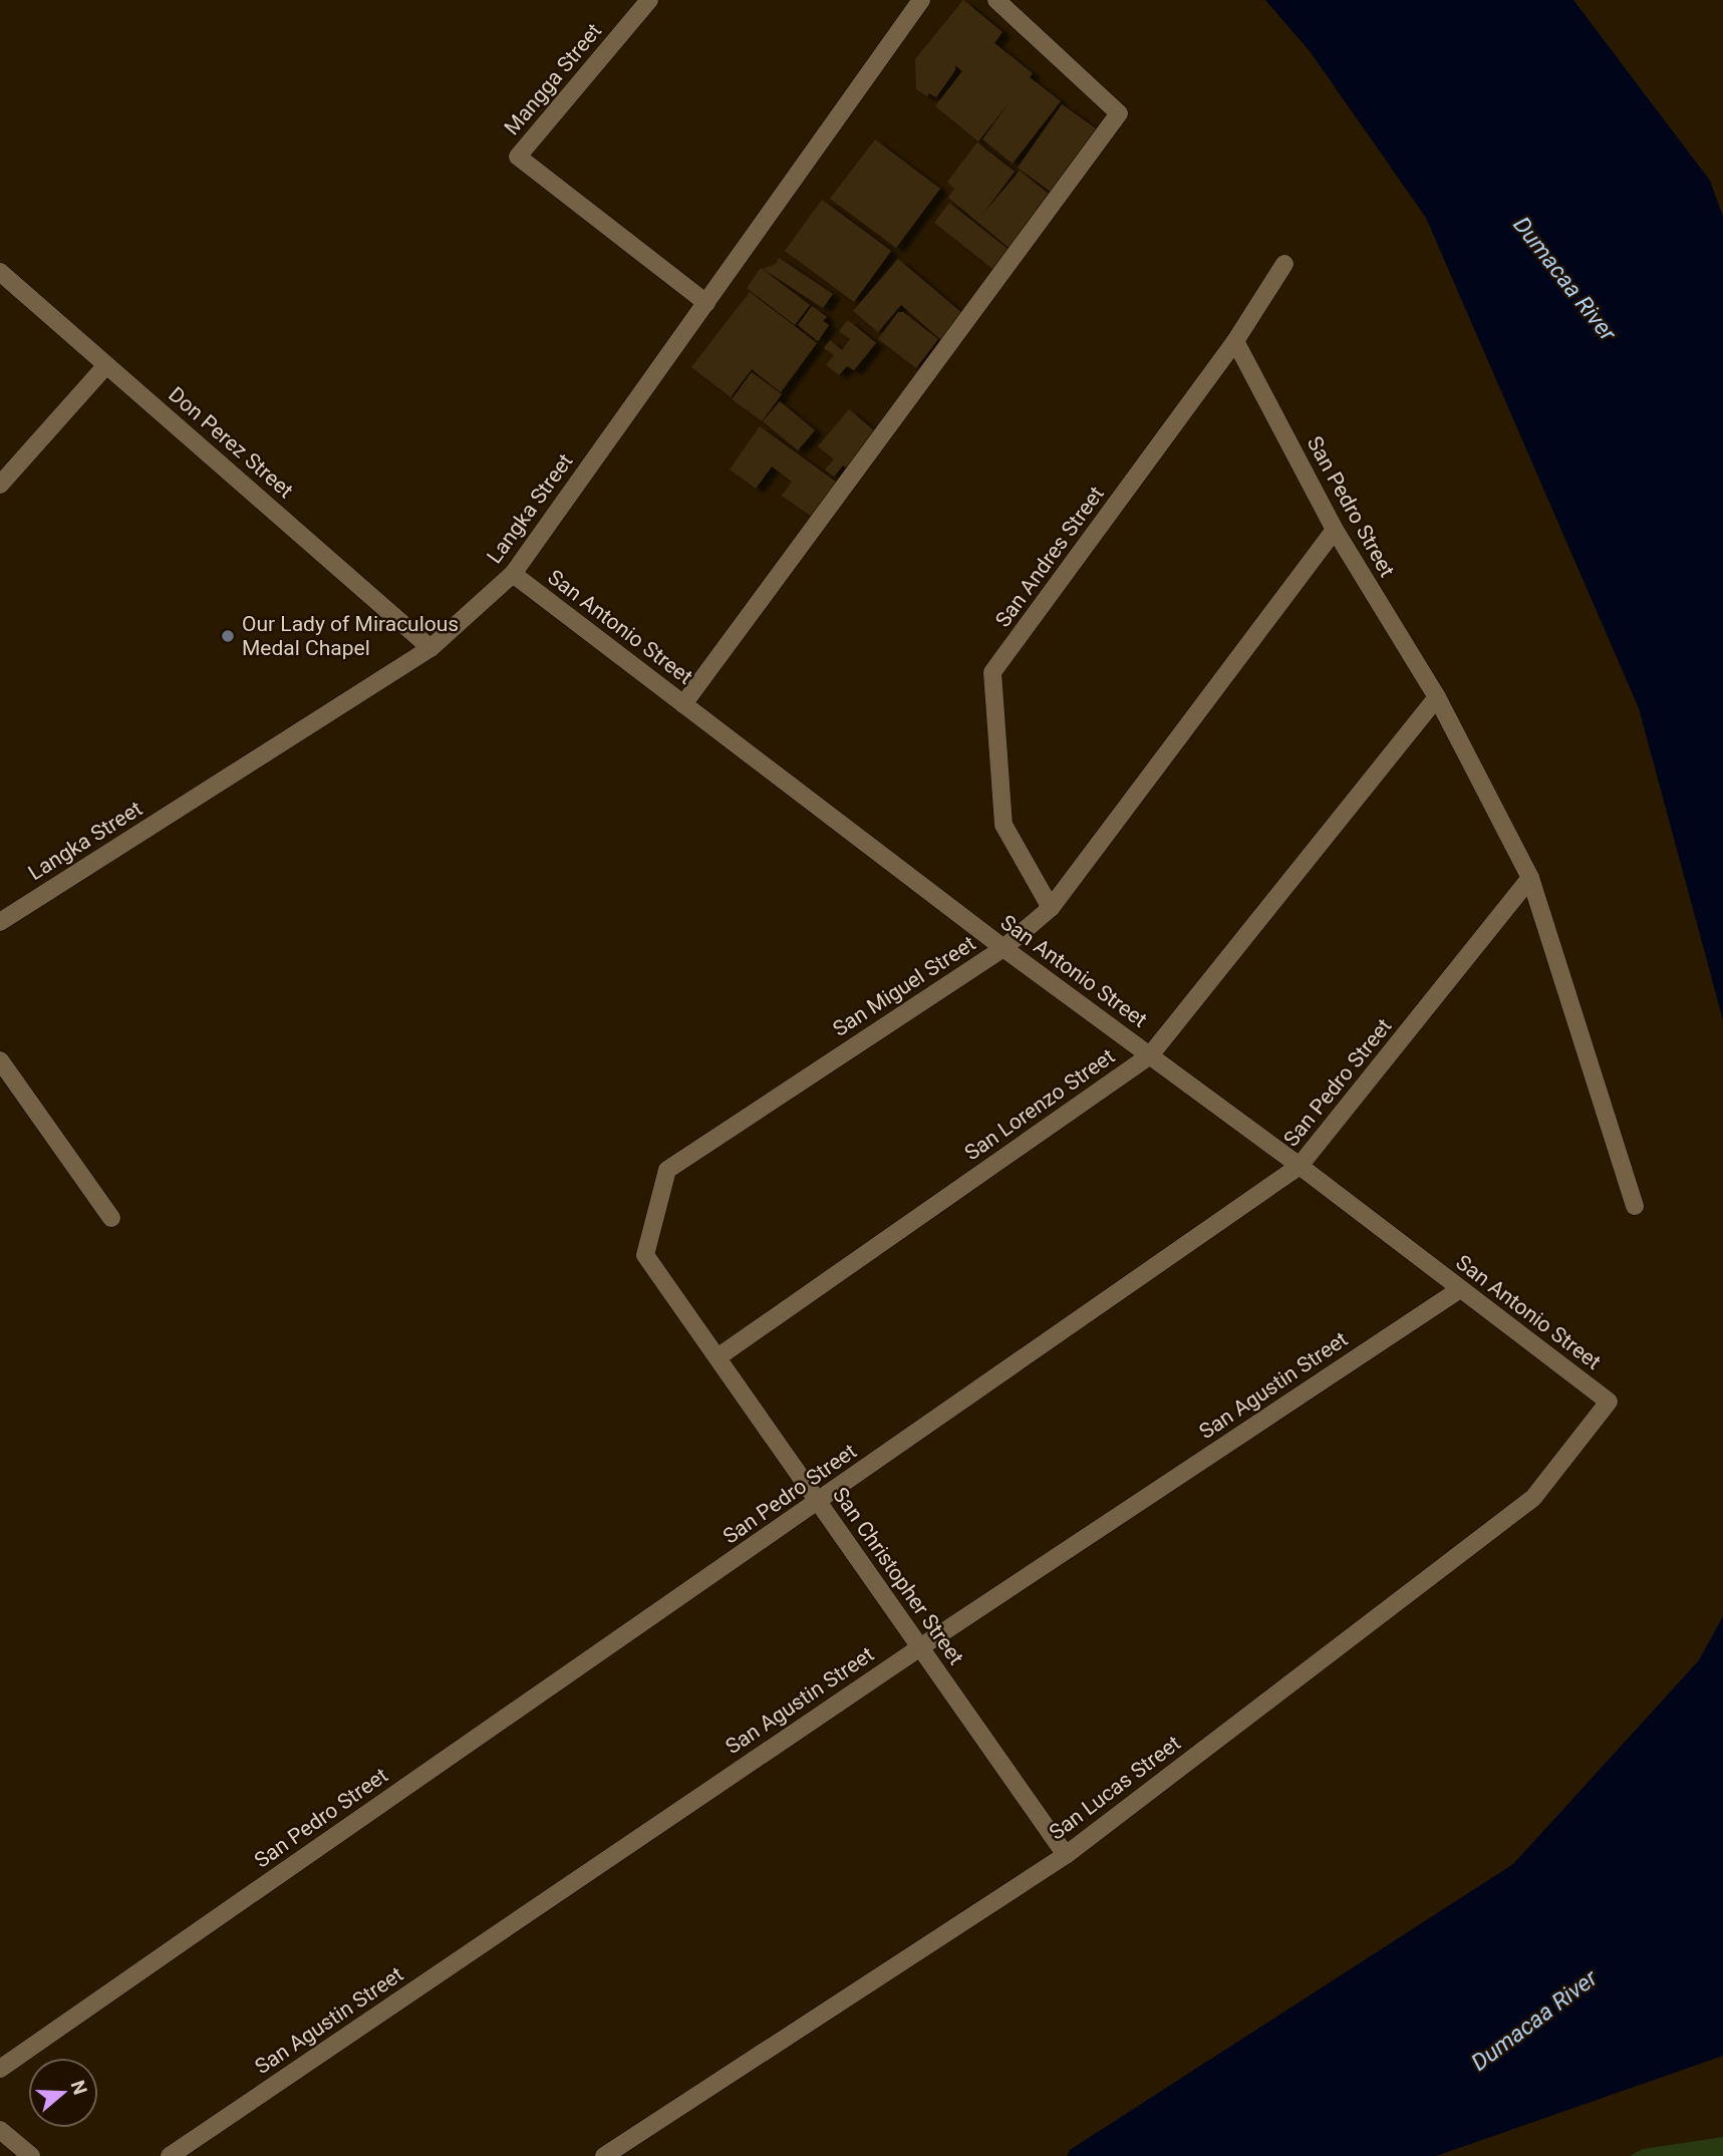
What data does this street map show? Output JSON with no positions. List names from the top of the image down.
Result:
{
  "streets": {
    "street": [
      "Mangga Street",
      "Don Perez Street",
      "San Pedro Street",
      "Langka Street",
      "San Andres Street",
      "San Antonio Street",
      "San Miguel Street",
      "San Lorenzo Street",
      "San Agustin Street",
      "San Christopher Street",
      "San Lucas Street"
    ]
  },
  "crossings": [
    ["Mangga Street", "Langka Street"],
    ["Don Perez Street", "Langka Street"],
    ["San Pedro Street", "San Andres Street"],
    ["San Pedro Street", "San Antonio Street"],
    ["San Pedro Street", "San Miguel Street"],
    ["San Pedro Street", "San Lorenzo Street"],
    ["San Pedro Street", "San Christopher Street"],
    ["Langka Street", "San Antonio Street"],
    ["San Andres Street", "San Miguel Street"],
    ["San Antonio Street", "San Miguel Street"],
    ["San Antonio Street", "San Lorenzo Street"],
    ["San Antonio Street", "San Agustin Street"],
    ["San Antonio Street", "San Lucas Street"],
    ["San Miguel Street", "San Christopher Street"],
    ["San Lorenzo Street", "San Christopher Street"],
    ["San Agustin Street", "San Christopher Street"],
    ["San Christopher Street", "San Lucas Street"]
  ],
  "water": ["Dumacaa River"],
  "places": ["Our Lady of Miraculous Medal Chapel"],
  "north": "right"
}
